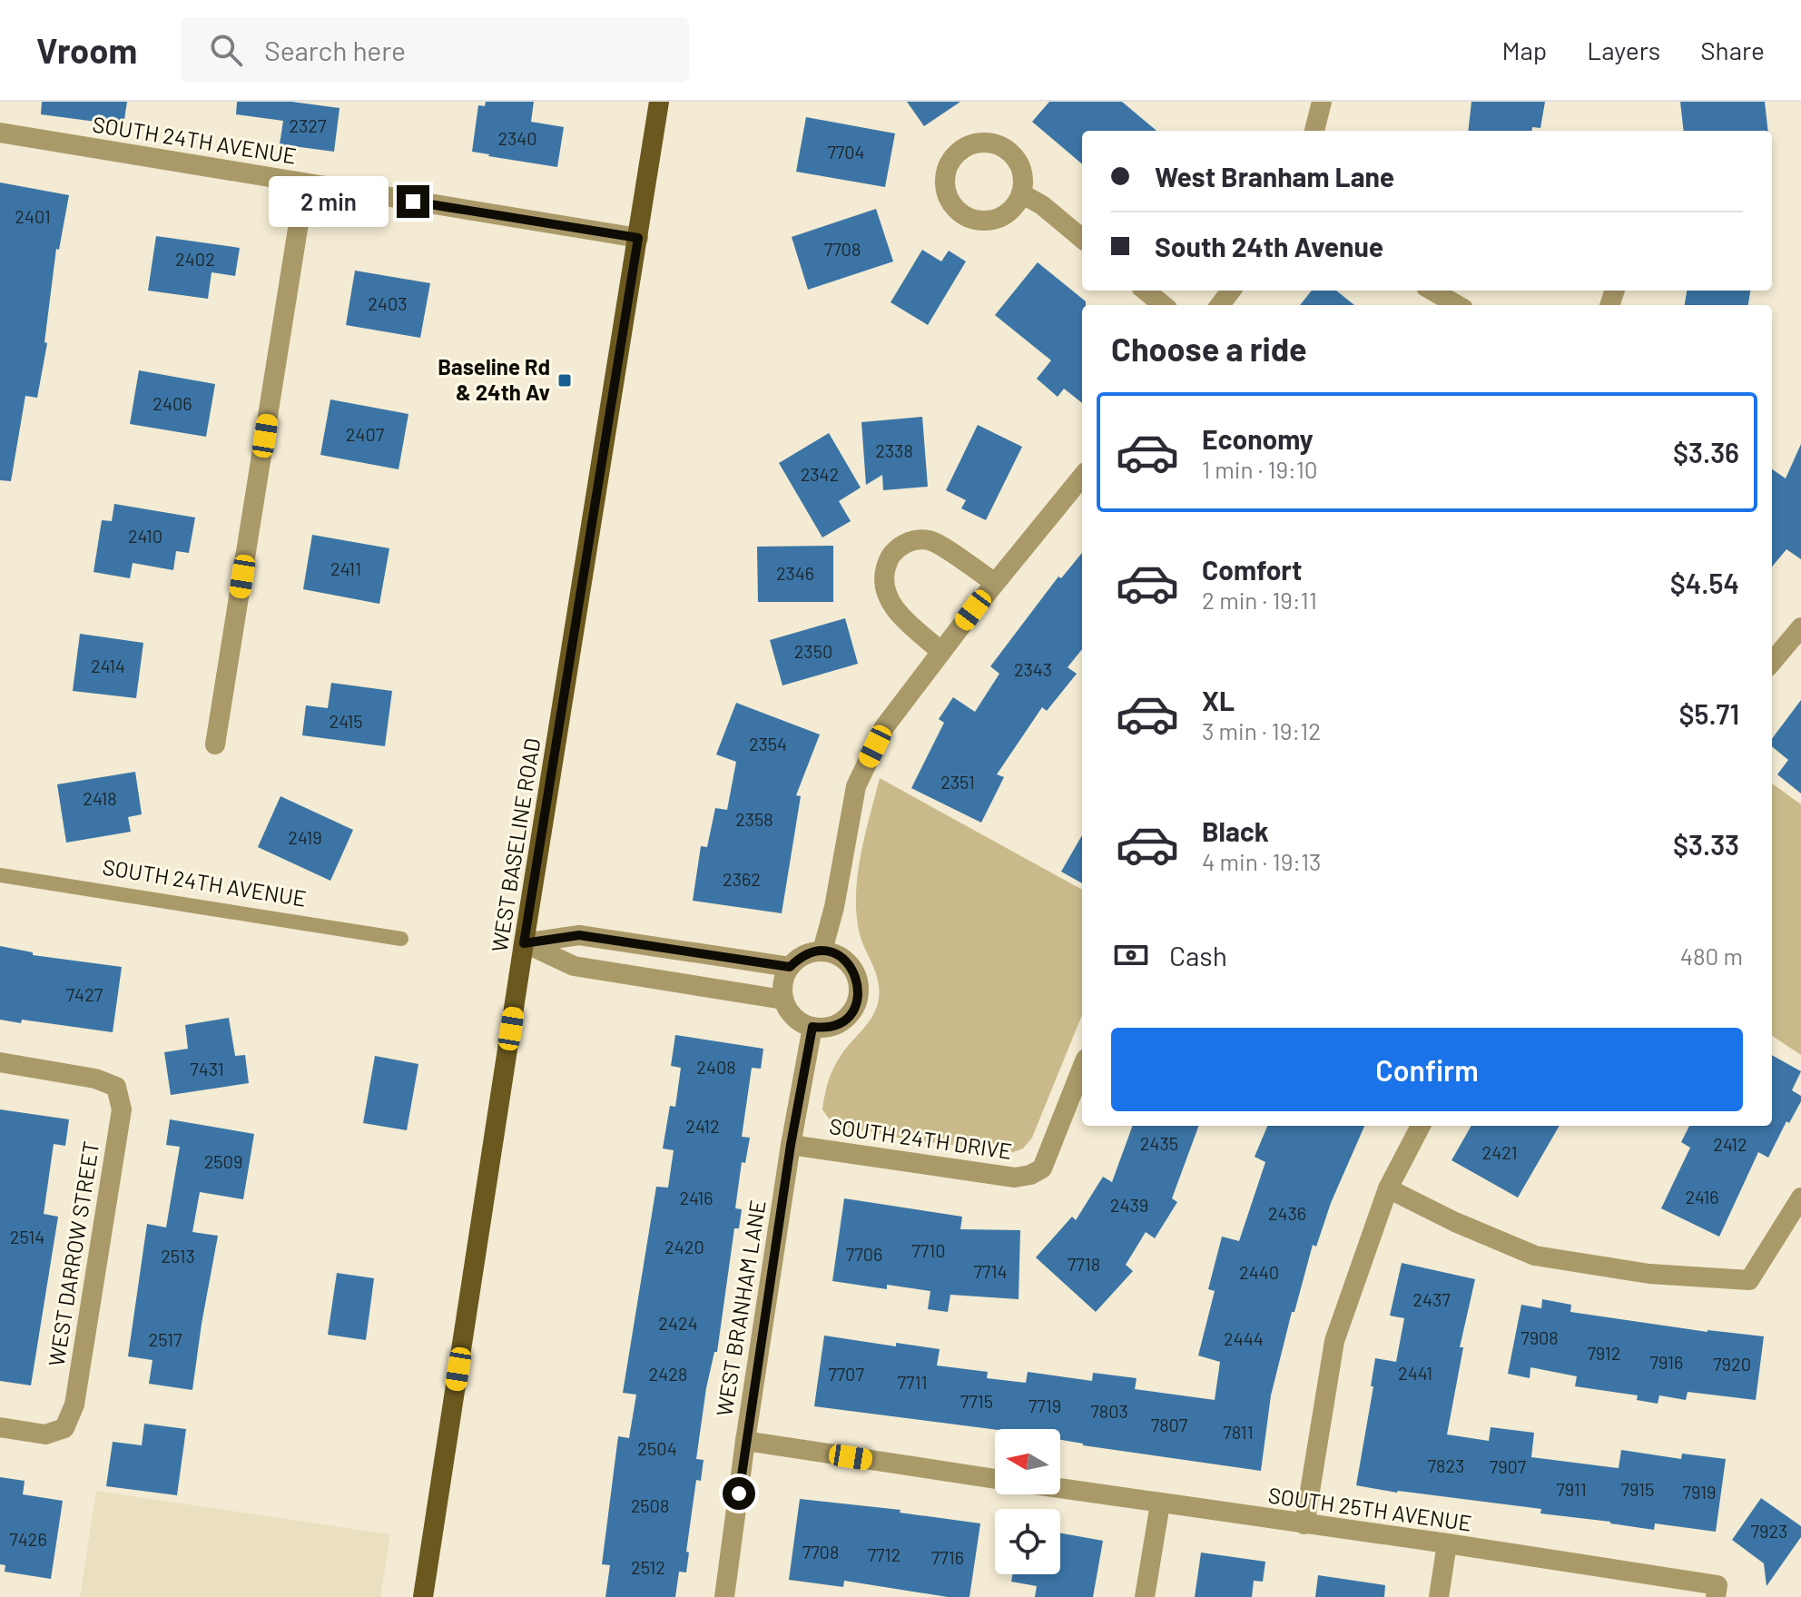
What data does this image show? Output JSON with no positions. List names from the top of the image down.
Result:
{
  "streets": {
    "main road": ["WEST BASELINE ROAD"],
    "street": [
      "SOUTH 24TH AVENUE",
      "SOUTH 24TH DRIVE",
      "WEST DARROW STREET",
      "WEST BRANHAM LANE",
      "SOUTH 25TH AVENUE"
    ]
  },
  "crossings": [
    ["SOUTH 24TH AVENUE", "WEST BASELINE ROAD"],
    ["SOUTH 24TH DRIVE", "WEST BRANHAM LANE"]
  ],
  "places": {
    "transit": ["Baseline Rd & 24th Av"]
  },
  "house_numbers": [
    "2327",
    "2340",
    "7704",
    "2401",
    "7708",
    "2402",
    "2403",
    "2406",
    "2407",
    "2338",
    "2342",
    "2410",
    "2411",
    "2346",
    "2350",
    "2414",
    "2343",
    "2415",
    "2354",
    "2351",
    "2418",
    "2358",
    "2419",
    "2362",
    "7427",
    "2408",
    "7431",
    "2412",
    "2435",
    "2412",
    "2421",
    "2509",
    "2416",
    "2416",
    "2439",
    "2436",
    "2514",
    "2420",
    "7710",
    "7706",
    "2513",
    "7718",
    "7714",
    "2440",
    "2437",
    "2424",
    "7908",
    "2444",
    "2517",
    "7912",
    "7916",
    "7920",
    "2441",
    "2428",
    "7707",
    "7711",
    "7715",
    "7719",
    "7803",
    "7807",
    "7811",
    "2504",
    "7823",
    "7907",
    "7911",
    "7915",
    "7919",
    "2508",
    "7923",
    "7426",
    "7708",
    "7712",
    "7716",
    "2512"
  ],
  "north": "left",
  "page": {
    "header": "Vroom",
    "search": "Search here",
    "nav": ["Map", "Layers", "Share"],
    "banner": ["West Branham Lane", "South 24th Avenue"],
    "bubble": "2 min",
    "heading": "Choose a ride",
    "list": [
      {
        "name": "Economy",
        "note": "1 min · 19:10",
        "value": "$3.36"
      },
      {
        "name": "Comfort",
        "note": "2 min · 19:11",
        "value": "$4.54"
      },
      {
        "name": "XL",
        "note": "3 min · 19:12",
        "value": "$5.71"
      },
      {
        "name": "Black",
        "note": "4 min · 19:13",
        "value": "$3.33"
      }
    ],
    "pay": ["Cash", "480 m"],
    "buttons": "Confirm"
  }
}
